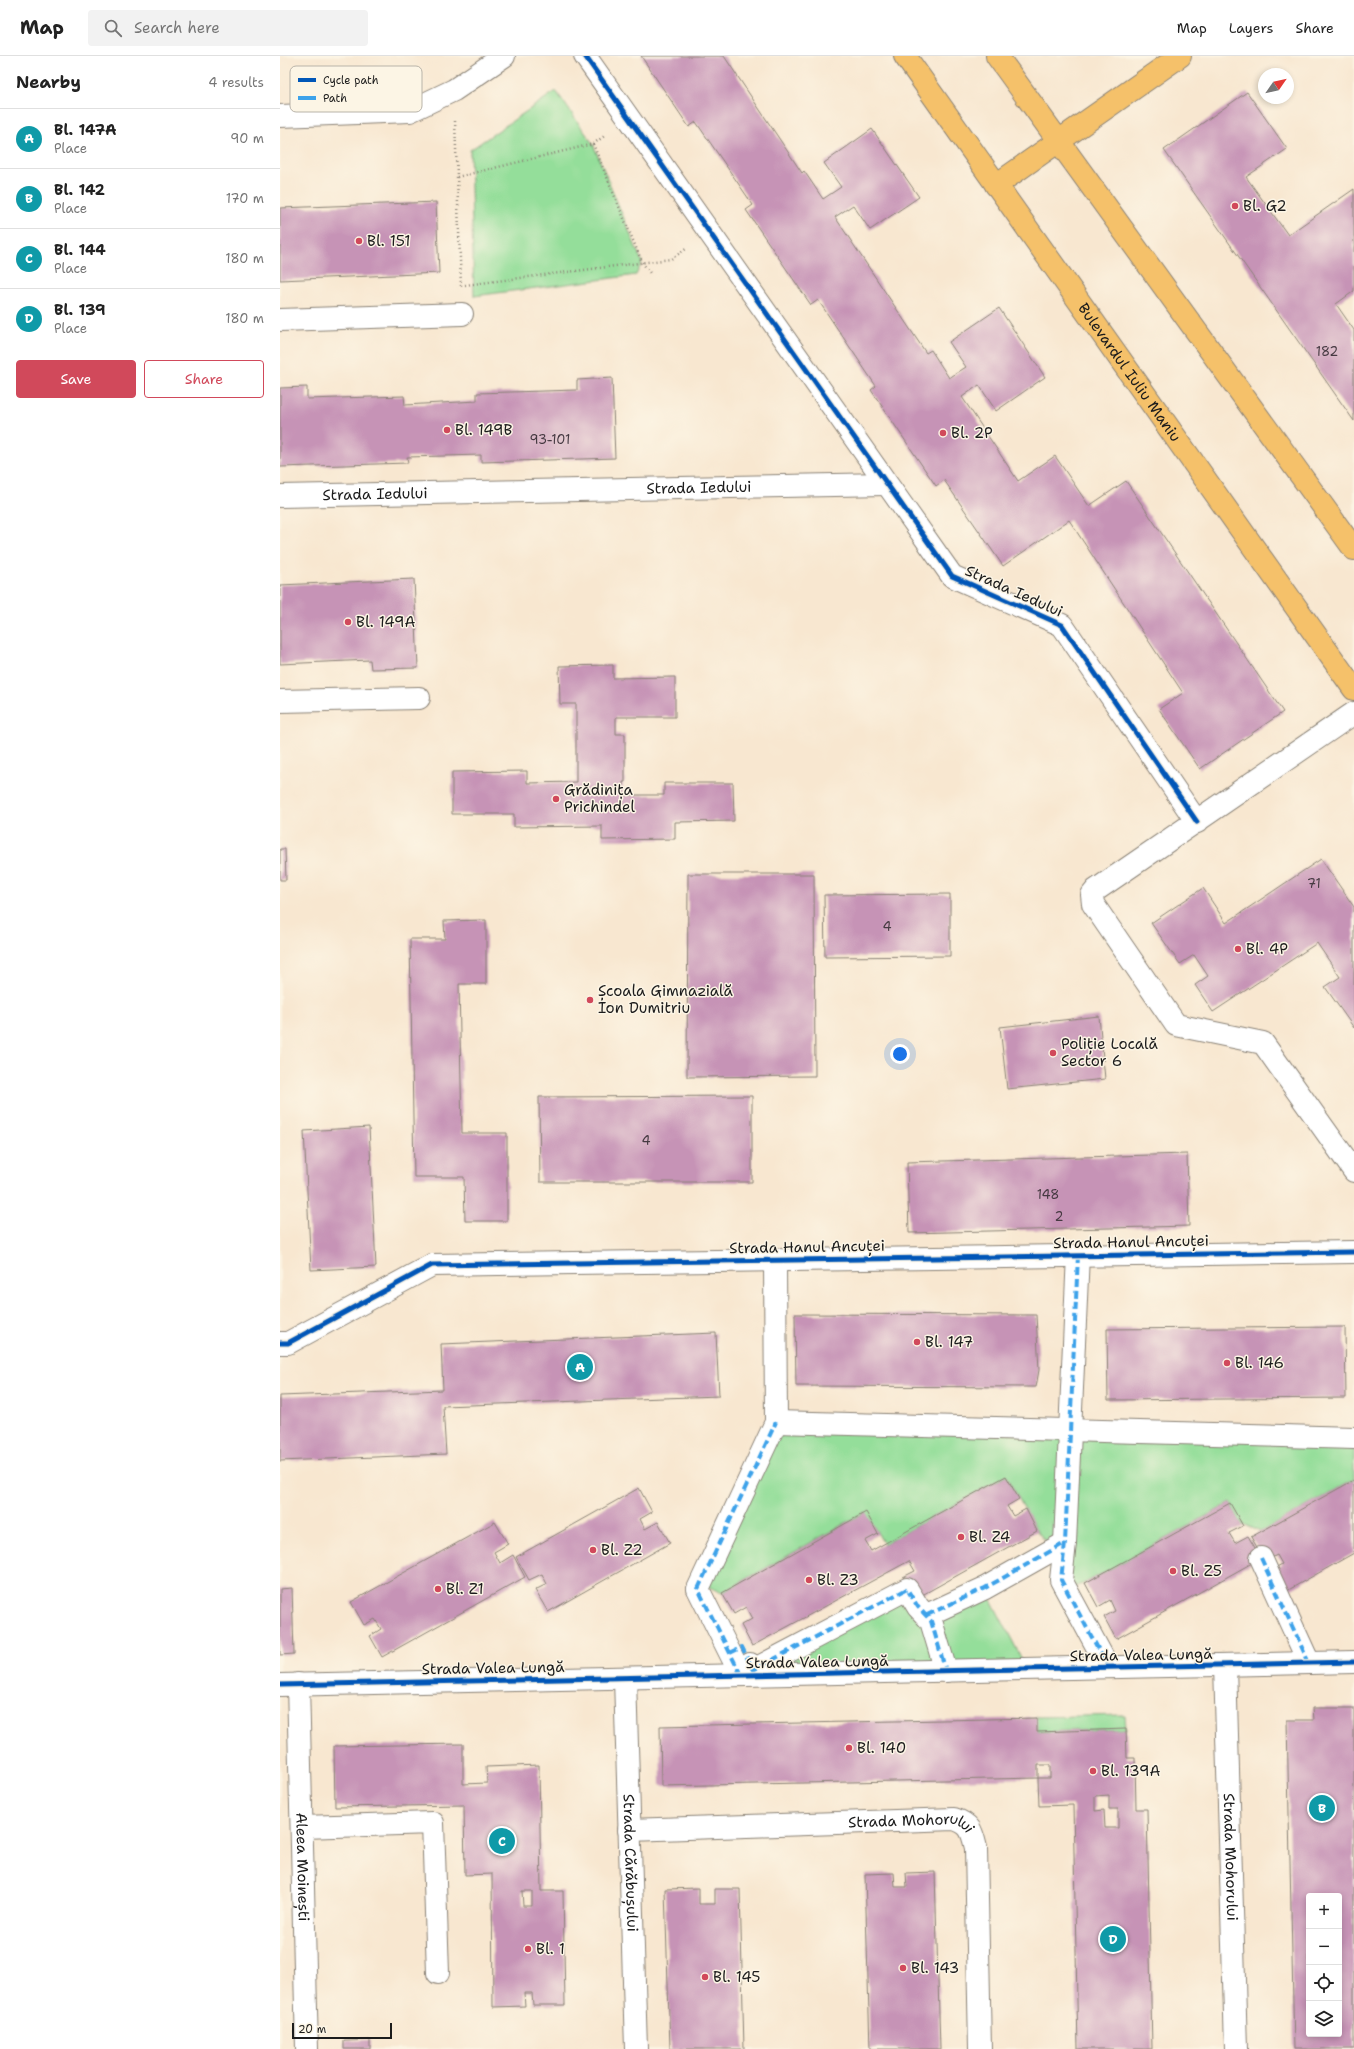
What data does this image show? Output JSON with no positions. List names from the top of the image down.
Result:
{
  "streets": {
    "main road": ["Bulevardul Iuliu Maniu"],
    "street": [
      "Strada Iedului",
      "Strada Hanul Ancuței",
      "Strada Valea Lungă",
      "Strada Mohorului",
      "Strada Cărăbușului",
      "Aleea Moinești"
    ]
  },
  "crossings": [
    ["Strada Valea Lungă", "Strada Mohorului"],
    ["Strada Valea Lungă", "Strada Cărăbușului"],
    ["Strada Valea Lungă", "Aleea Moinești"],
    ["Strada Mohorului", "Strada Cărăbușului"]
  ],
  "places": [
    "Bl. G2",
    "Bl. 151",
    "Bl. 149B",
    "Bl. 2P",
    "Bl. 149A",
    "Grădinița Prichindel",
    "Bl. 4P",
    "Școala Gimnazială Ion Dumitriu",
    "Poliție Locală Sector 6",
    "Bl. 147",
    "Bl. 146",
    "Bl. Z4",
    "Bl. Z2",
    "Bl. Z5",
    "Bl. Z3",
    "Bl. Z1",
    "Bl. 140",
    "Bl. 139A",
    "Bl. 1",
    "Bl. 143",
    "Bl. 145"
  ],
  "house_numbers": [
    "182",
    "93-101",
    "71",
    "4",
    "4",
    "148",
    "2"
  ],
  "legend": ["Cycle path", "Path"],
  "scale_bar": "20 m",
  "north": "top right",
  "page": {
    "header": "Map",
    "search": "Search here",
    "nav": ["Map", "Layers", "Share"],
    "heading": ["Nearby", "4 results"],
    "list": [
      {
        "mark": "A",
        "name": "Bl. 147A",
        "note": "Place",
        "value": "90 m"
      },
      {
        "mark": "B",
        "name": "Bl. 142",
        "note": "Place",
        "value": "170 m"
      },
      {
        "mark": "C",
        "name": "Bl. 144",
        "note": "Place",
        "value": "180 m"
      },
      {
        "mark": "D",
        "name": "Bl. 139",
        "note": "Place",
        "value": "180 m"
      }
    ],
    "buttons": ["Save", "Share"],
    "pins": [
      "A",
      "B",
      "C",
      "D"
    ],
    "map_buttons": ["+", "−"],
    "scale": "20 m"
  }
}
